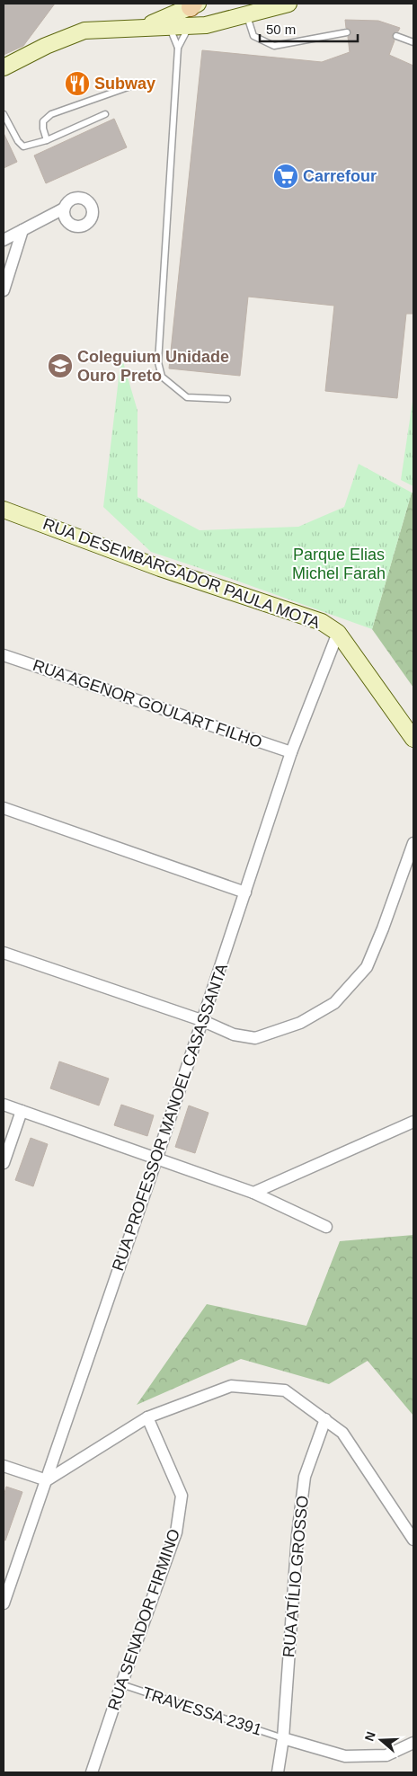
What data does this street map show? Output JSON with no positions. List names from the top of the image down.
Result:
{
  "streets": {
    "street": [
      "RUA DESEMBARGADOR PAULA MOTA",
      "RUA AGENOR GOULART FILHO",
      "RUA PROFESSOR MANOEL CASASSANTA",
      "RUA ATÍLIO GROSSO",
      "RUA SENADOR FIRMINO"
    ],
    "lane": ["TRAVESSA 2391"]
  },
  "crossings": [
    ["RUA DESEMBARGADOR PAULA MOTA", "RUA PROFESSOR MANOEL CASASSANTA"],
    ["RUA AGENOR GOULART FILHO", "RUA PROFESSOR MANOEL CASASSANTA"],
    ["RUA ATÍLIO GROSSO", "TRAVESSA 2391"],
    ["RUA SENADOR FIRMINO", "TRAVESSA 2391"]
  ],
  "parks": ["Parque Elias Michel Farah"],
  "places": {
    "restaurant": ["Subway"],
    "supermarket": ["Carrefour"],
    "school or university": ["Coleguium Unidade Ouro Preto"]
  },
  "scale_bar": "50 m",
  "north": "left"
}
